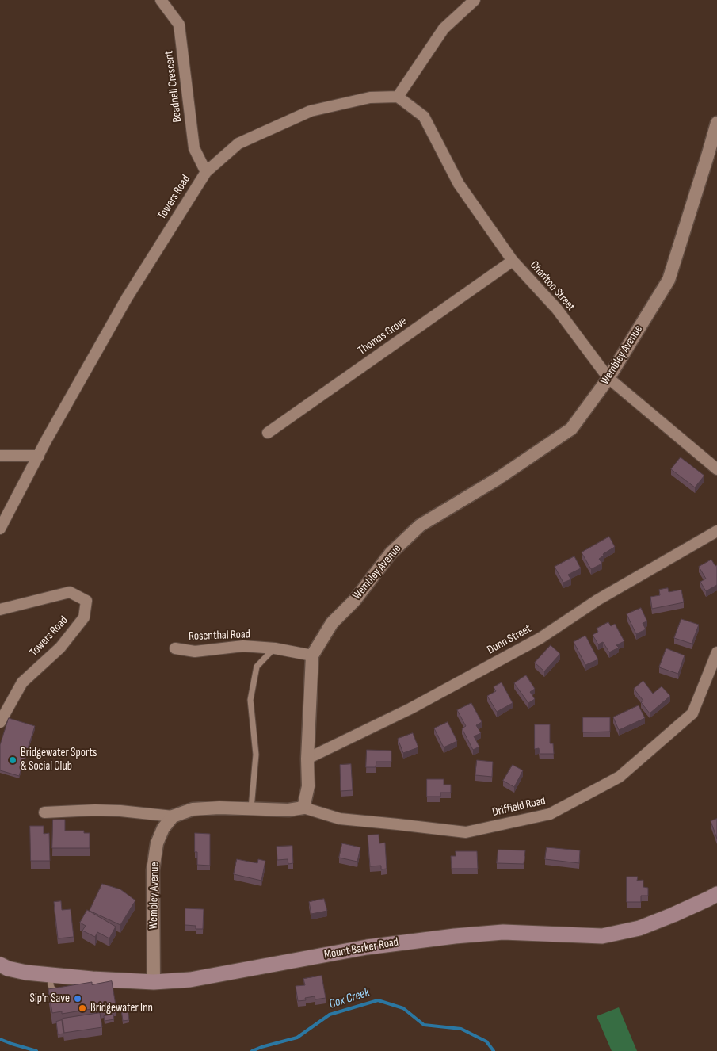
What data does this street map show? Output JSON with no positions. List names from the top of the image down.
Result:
{
  "streets": {
    "main road": ["Mount Barker Road"],
    "street": [
      "Beadnell Crescent",
      "Towers Road",
      "Charlton Street",
      "Thomas Grove",
      "Wembley Avenue",
      "Rosenthal Road",
      "Dunn Street",
      "Driffield Road"
    ]
  },
  "crossings": [
    ["Beadnell Crescent", "Towers Road"],
    ["Towers Road", "Charlton Street"],
    ["Charlton Street", "Thomas Grove"],
    ["Charlton Street", "Wembley Avenue"],
    ["Wembley Avenue", "Rosenthal Road"],
    ["Wembley Avenue", "Dunn Street"],
    ["Wembley Avenue", "Driffield Road"],
    ["Wembley Avenue", "Mount Barker Road"]
  ],
  "water": ["Cox Creek"],
  "places": ["Bridgewater Sports & Social Club", "Sip'n Save", "Bridgewater Inn"]
}
